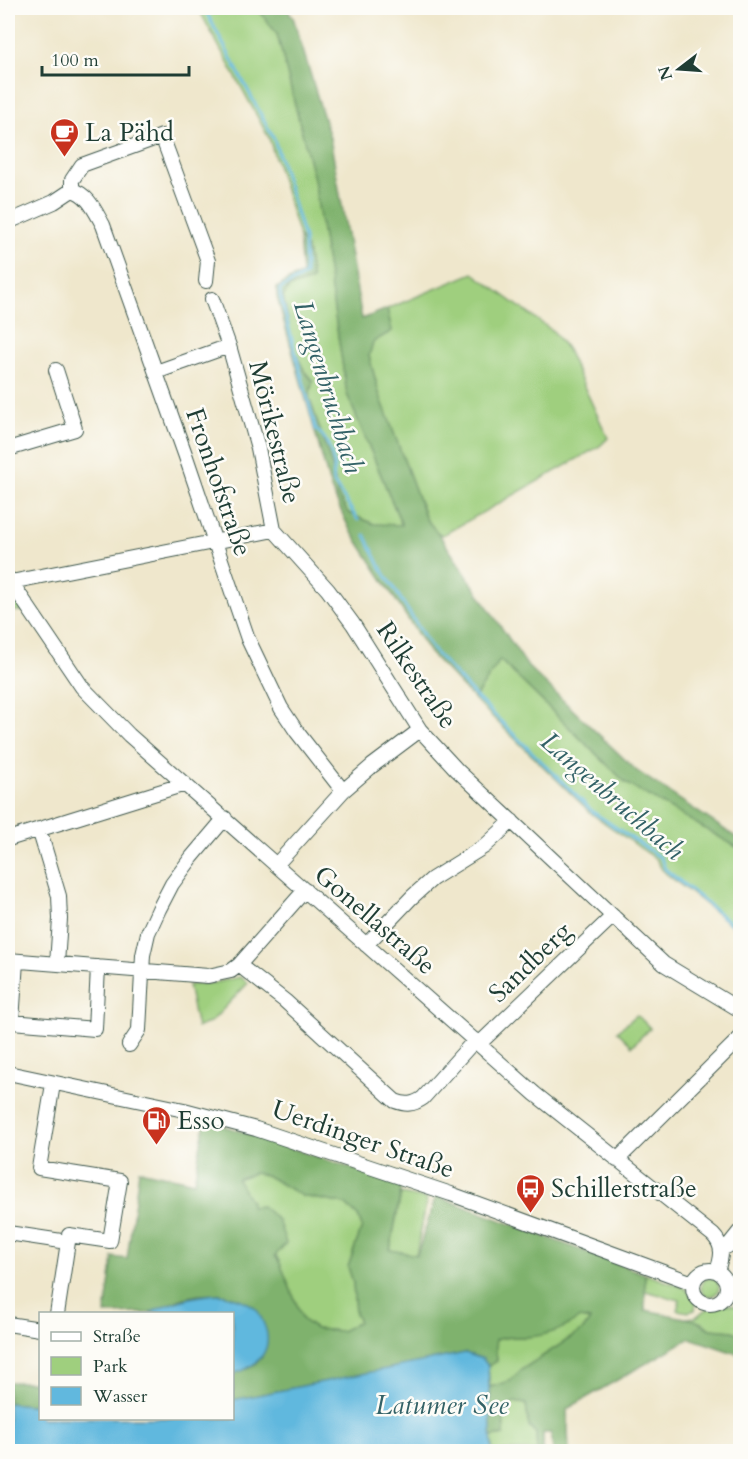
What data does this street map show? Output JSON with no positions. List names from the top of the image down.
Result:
{
  "streets": {
    "street": [
      "Mörikestraße",
      "Fronhofstraße",
      "Rilkestraße",
      "Gonellastraße",
      "Sandberg",
      "Uerdinger Straße"
    ]
  },
  "crossings": [
    ["Mörikestraße", "Fronhofstraße"],
    ["Mörikestraße", "Rilkestraße"],
    ["Rilkestraße", "Sandberg"],
    ["Gonellastraße", "Sandberg"]
  ],
  "water": ["Langenbruchbach", "Latumer See"],
  "places": {
    "cafe": ["La Pähd"],
    "fuel station": ["Esso"],
    "bus stop": ["Schillerstraße"]
  },
  "legend": ["Straße", "Park", "Wasser"],
  "scale_bar": "100 m",
  "north": "left"
}
